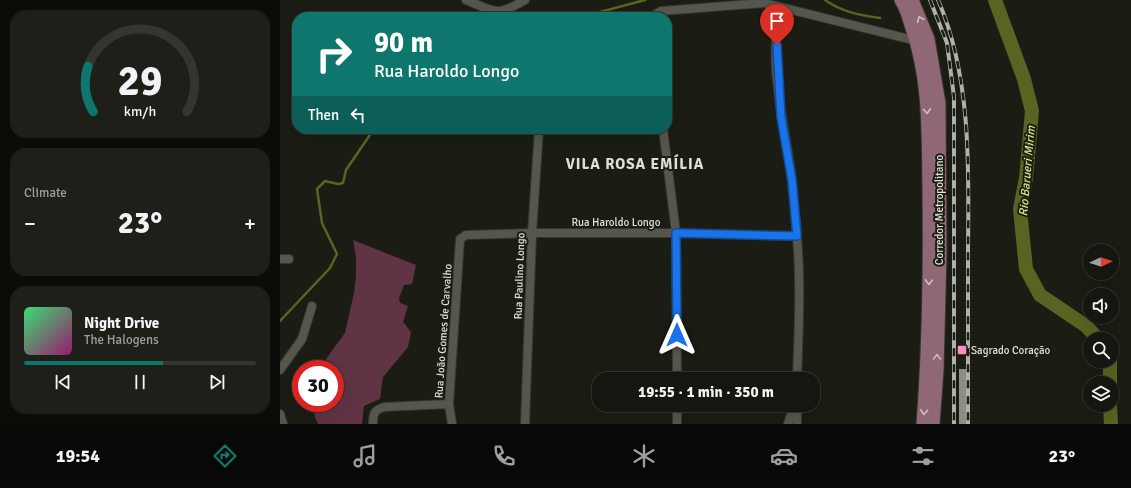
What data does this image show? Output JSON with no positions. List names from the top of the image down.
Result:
{
  "streets": {
    "main road": ["Corredor Metropolitano"],
    "street": ["Rua Haroldo Longo", "Rua Paulino Longo", "Rua João Gomes de Carvalho"]
  },
  "crossings": [
    ["Rua Haroldo Longo", "Rua Paulino Longo"],
    ["Rua Haroldo Longo", "Rua João Gomes de Carvalho"]
  ],
  "districts": ["VILA ROSA EMÍLIA"],
  "water": ["Rio Barueri Mirim"],
  "places": {
    "transit": ["Sagrado Coração"]
  },
  "north": "right",
  "page": {
    "turn": ["90 m", "Rua Haroldo Longo"],
    "then": "Then",
    "tile": "Climate",
    "heat": ["−", "23°", "+"],
    "song": ["Night Drive", "The Halogens"],
    "limit": "30",
    "trip": "19:55 · 1 min · 350 m",
    "tabs": ["19:54", "23°"],
    "gauge": ["29", "km/h"]
  }
}
